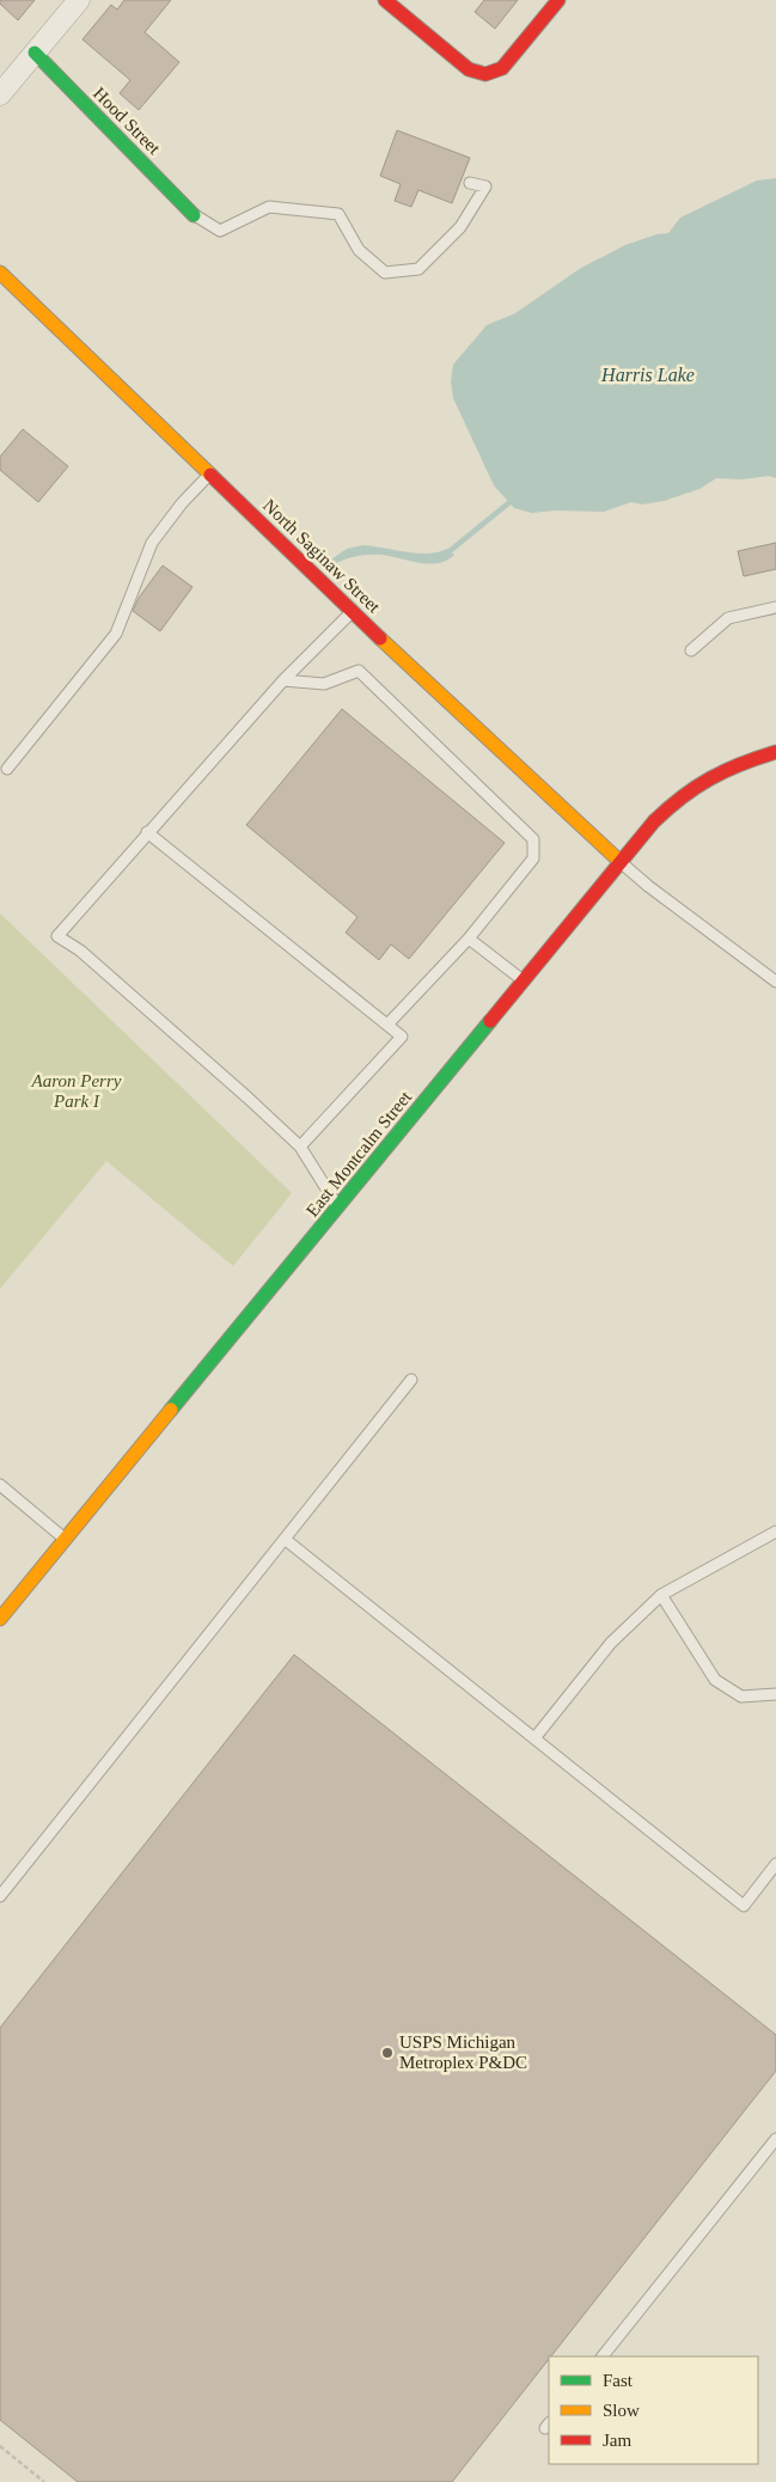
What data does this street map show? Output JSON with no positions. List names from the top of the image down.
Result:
{
  "streets": {
    "street": ["Hood Street", "North Saginaw Street", "East Montcalm Street"]
  },
  "crossings": [
    ["North Saginaw Street", "East Montcalm Street"]
  ],
  "water": ["Harris Lake"],
  "parks": ["Aaron Perry Park I"],
  "places": ["USPS Michigan Metroplex P&DC"],
  "legend": ["Fast", "Slow", "Jam"]
}
